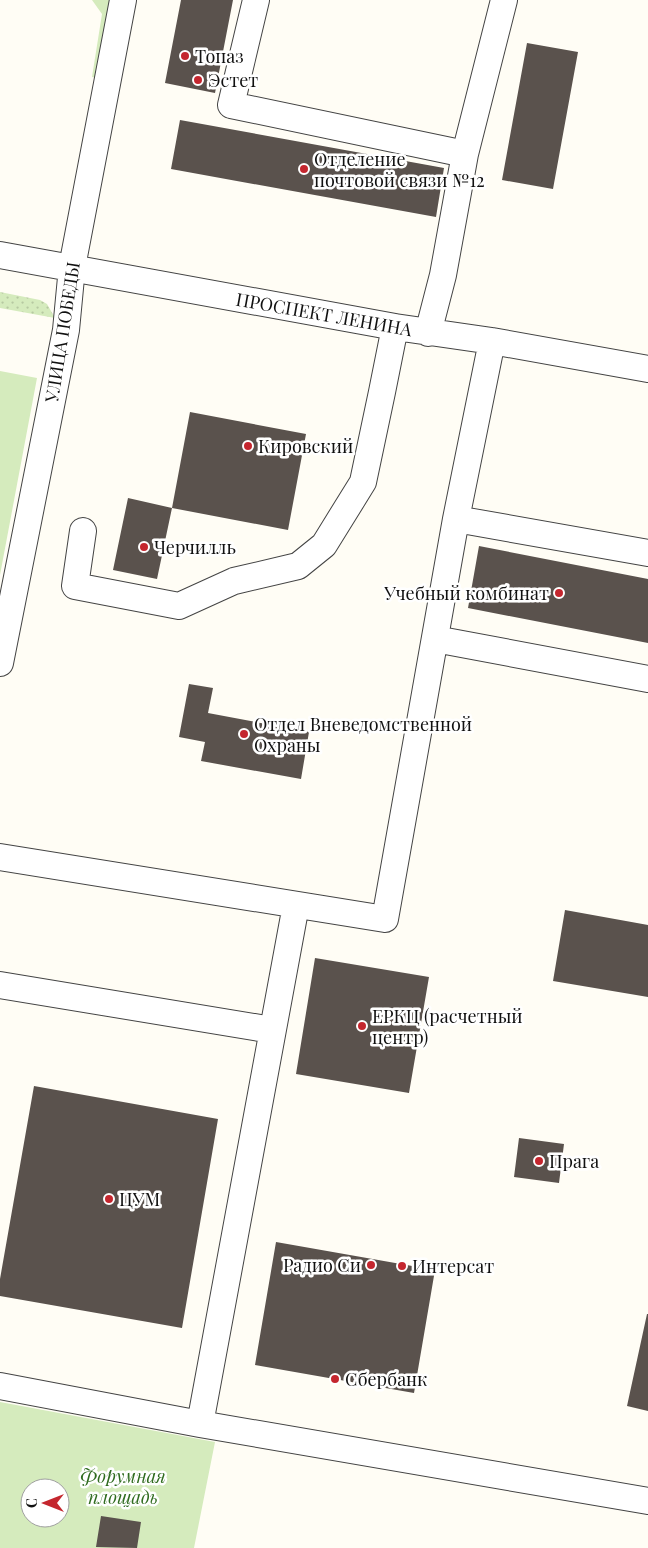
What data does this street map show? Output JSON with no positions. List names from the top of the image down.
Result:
{
  "streets": {
    "street": ["ПРОСПЕКТ ЛЕНИНА", "УЛИЦА ПОБЕДЫ"]
  },
  "crossings": [
    ["ПРОСПЕКТ ЛЕНИНА", "УЛИЦА ПОБЕДЫ"]
  ],
  "parks": ["Форумная площадь"],
  "places": [
    "Топаз",
    "Эстет",
    "Отделение почтовой связи №12",
    "Кировский",
    "Черчилль",
    "Учебный комбинат",
    "Отдел Вневедомственной Охраны",
    "ЕРКЦ (расчетный центр)",
    "Прага",
    "ЦУМ",
    "Радио Си",
    "Интерсат",
    "Сбербанк"
  ],
  "north": "left"
}
